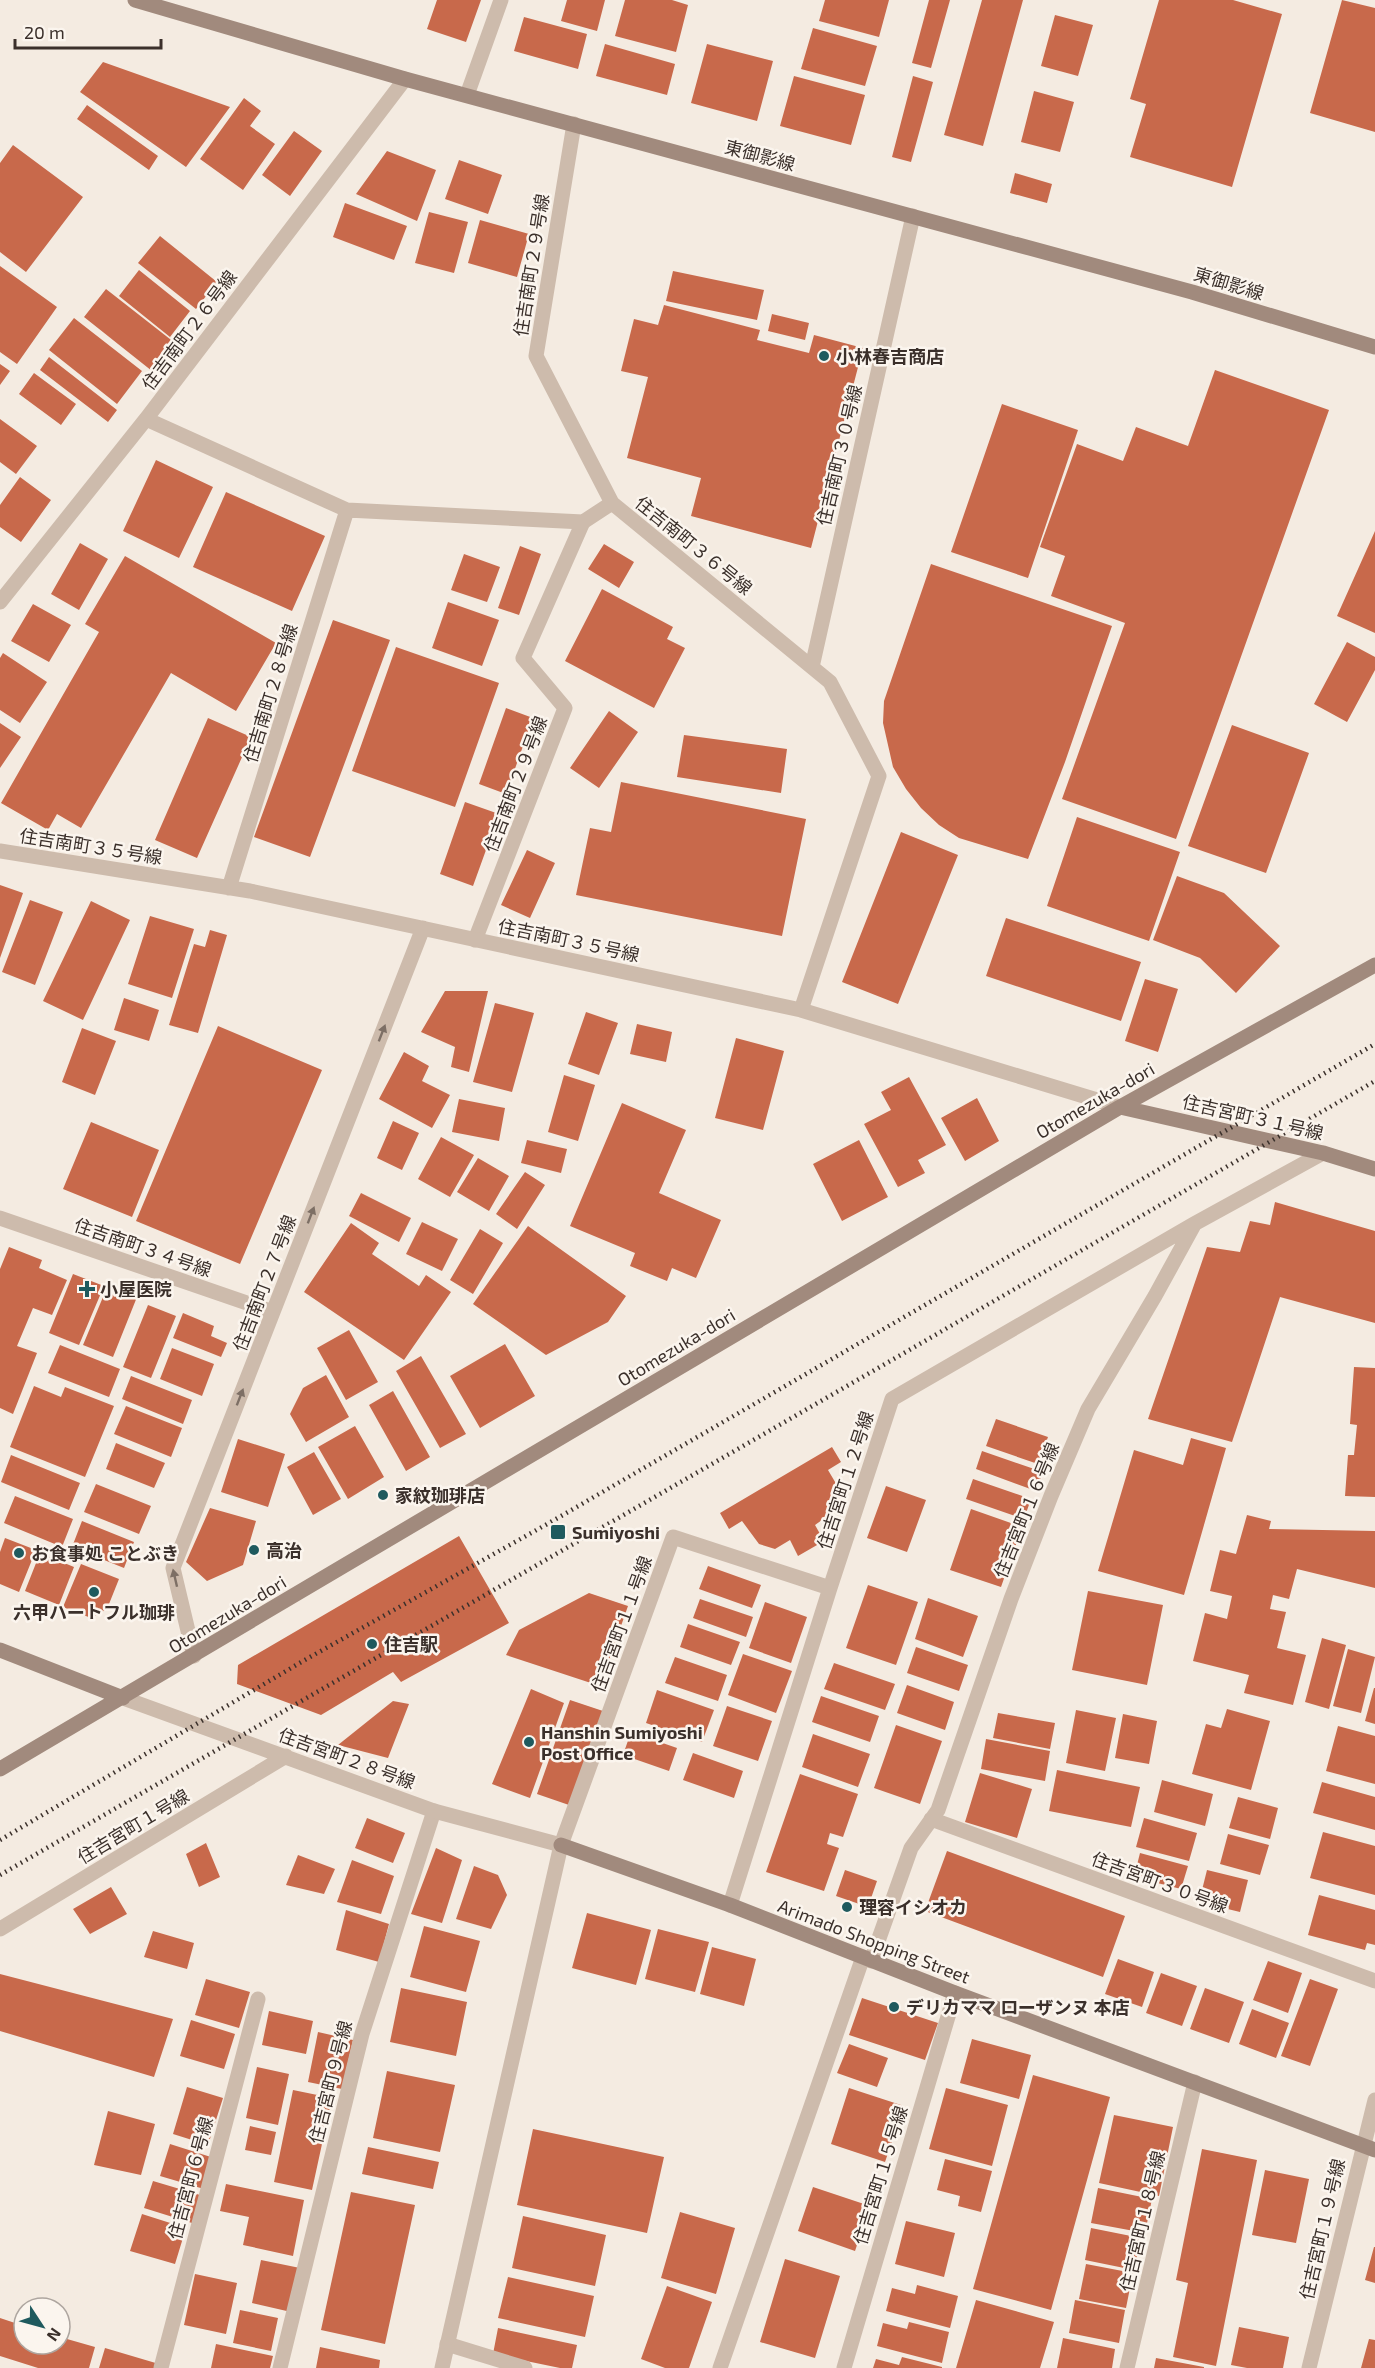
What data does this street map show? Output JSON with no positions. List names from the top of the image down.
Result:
{
  "streets": {
    "street": [
      "東御影線",
      "住吉南町２９号線",
      "住吉南町２６号線",
      "住吉南町３０号線",
      "住吉南町３６号線",
      "住吉南町２８号線",
      "住吉南町３５号線",
      "Otomezuka-dori",
      "住吉宮町３１号線",
      "住吉南町３４号線",
      "住吉南町２７号線",
      "住吉宮町１２号線",
      "住吉宮町１６号線",
      "住吉宮町１１号線",
      "住吉宮町２８号線",
      "住吉宮町１号線",
      "住吉宮町３０号線",
      "Arimado Shopping Street",
      "住吉宮町９号線",
      "住吉宮町１５号線",
      "住吉宮町６号線",
      "住吉宮町１８号線",
      "住吉宮町１９号線"
    ]
  },
  "crossings": [
    ["東御影線", "住吉南町２９号線"],
    ["東御影線", "住吉南町２６号線"],
    ["東御影線", "住吉南町３０号線"],
    ["住吉南町２９号線", "住吉南町３６号線"],
    ["住吉南町２９号線", "住吉南町３５号線"],
    ["住吉南町３０号線", "住吉南町３６号線"],
    ["住吉南町３６号線", "住吉南町３５号線"],
    ["住吉南町２８号線", "住吉南町３５号線"],
    ["住吉南町３５号線", "Otomezuka-dori"],
    ["住吉南町３５号線", "住吉宮町３１号線"],
    ["住吉南町３５号線", "住吉南町２７号線"],
    ["Otomezuka-dori", "住吉宮町３１号線"],
    ["Otomezuka-dori", "住吉南町２７号線"],
    ["Otomezuka-dori", "住吉宮町２８号線"],
    ["住吉南町３４号線", "住吉南町２７号線"],
    ["住吉宮町１２号線", "住吉宮町１６号線"],
    ["住吉宮町１２号線", "住吉宮町１１号線"],
    ["住吉宮町１２号線", "Arimado Shopping Street"],
    ["住吉宮町１６号線", "住吉宮町３０号線"],
    ["住吉宮町１６号線", "Arimado Shopping Street"],
    ["住吉宮町１１号線", "住吉宮町２８号線"],
    ["住吉宮町１１号線", "Arimado Shopping Street"],
    ["住吉宮町２８号線", "住吉宮町１号線"],
    ["住吉宮町２８号線", "Arimado Shopping Street"],
    ["住吉宮町２８号線", "住吉宮町９号線"],
    ["Arimado Shopping Street", "住吉宮町１５号線"],
    ["Arimado Shopping Street", "住吉宮町１８号線"],
    ["Arimado Shopping Street", "住吉宮町１９号線"]
  ],
  "one_way": ["住吉南町２７号線"],
  "places": {
    "other": [
      "小林春吉商店",
      "家紋珈琲店",
      "高治",
      "お食事処 ことぶき",
      "六甲ハートフル珈琲",
      "住吉駅",
      "Hanshin Sumiyoshi Post Office",
      "理容イシオカ",
      "デリカママ ローザンヌ 本店"
    ],
    "health": ["小屋医院"],
    "transit": ["Sumiyoshi"]
  },
  "scale_bar": "20 m",
  "north": "bottom right"
}
